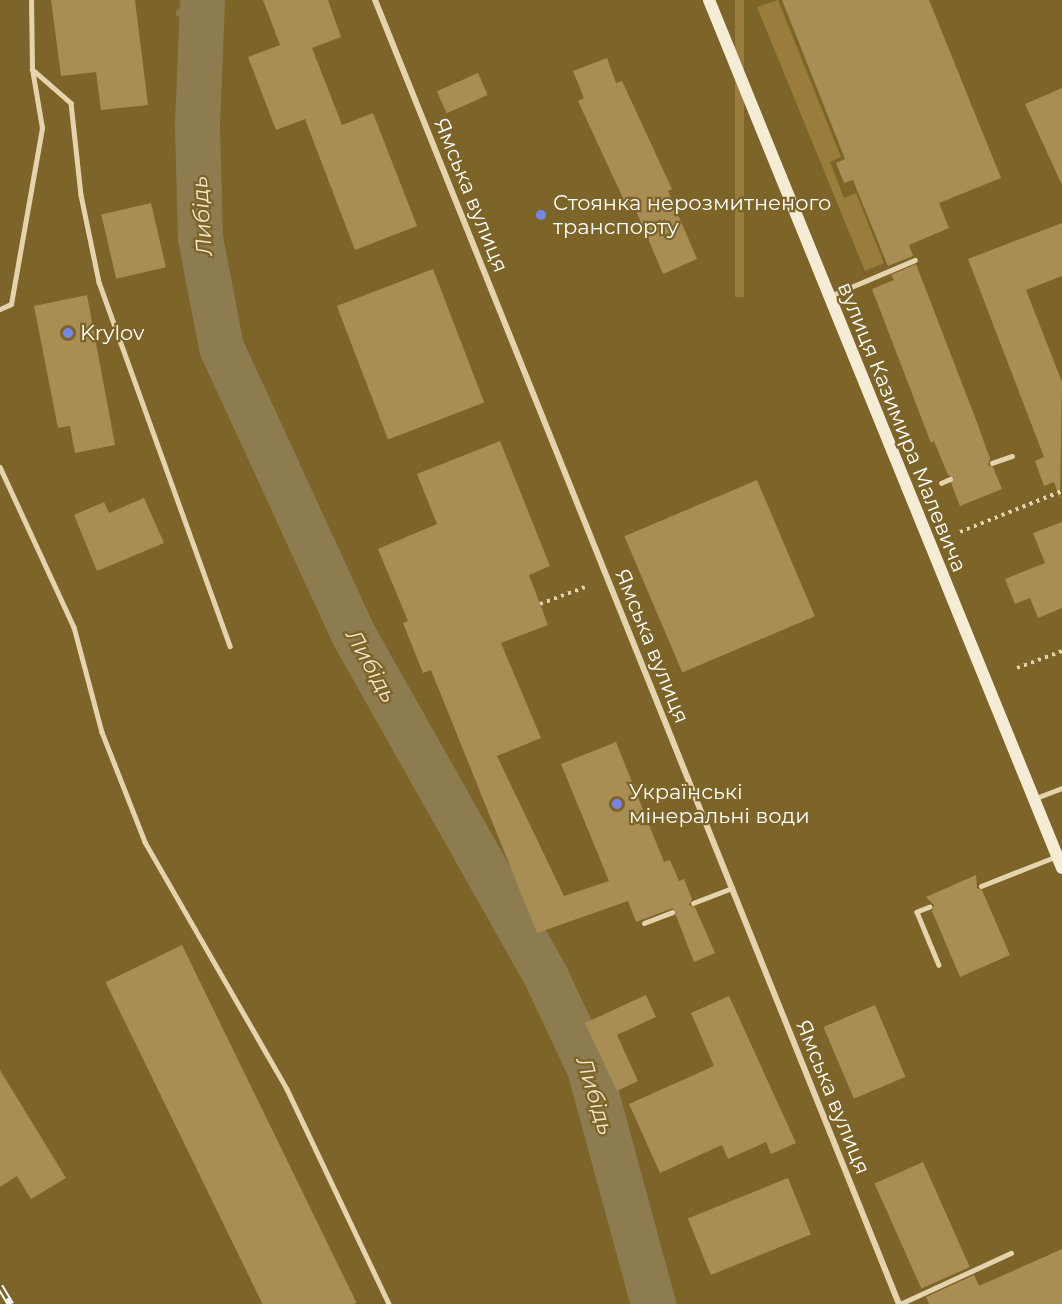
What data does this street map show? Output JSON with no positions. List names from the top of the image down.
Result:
{
  "streets": {
    "main road": ["вулиця Казимира Малевича"],
    "street": ["Ямська вулиця"]
  },
  "water": ["Либідь"],
  "places": ["Стоянка нерозмитненого транспорту", "Krylov", "Українські мінеральні води"]
}
